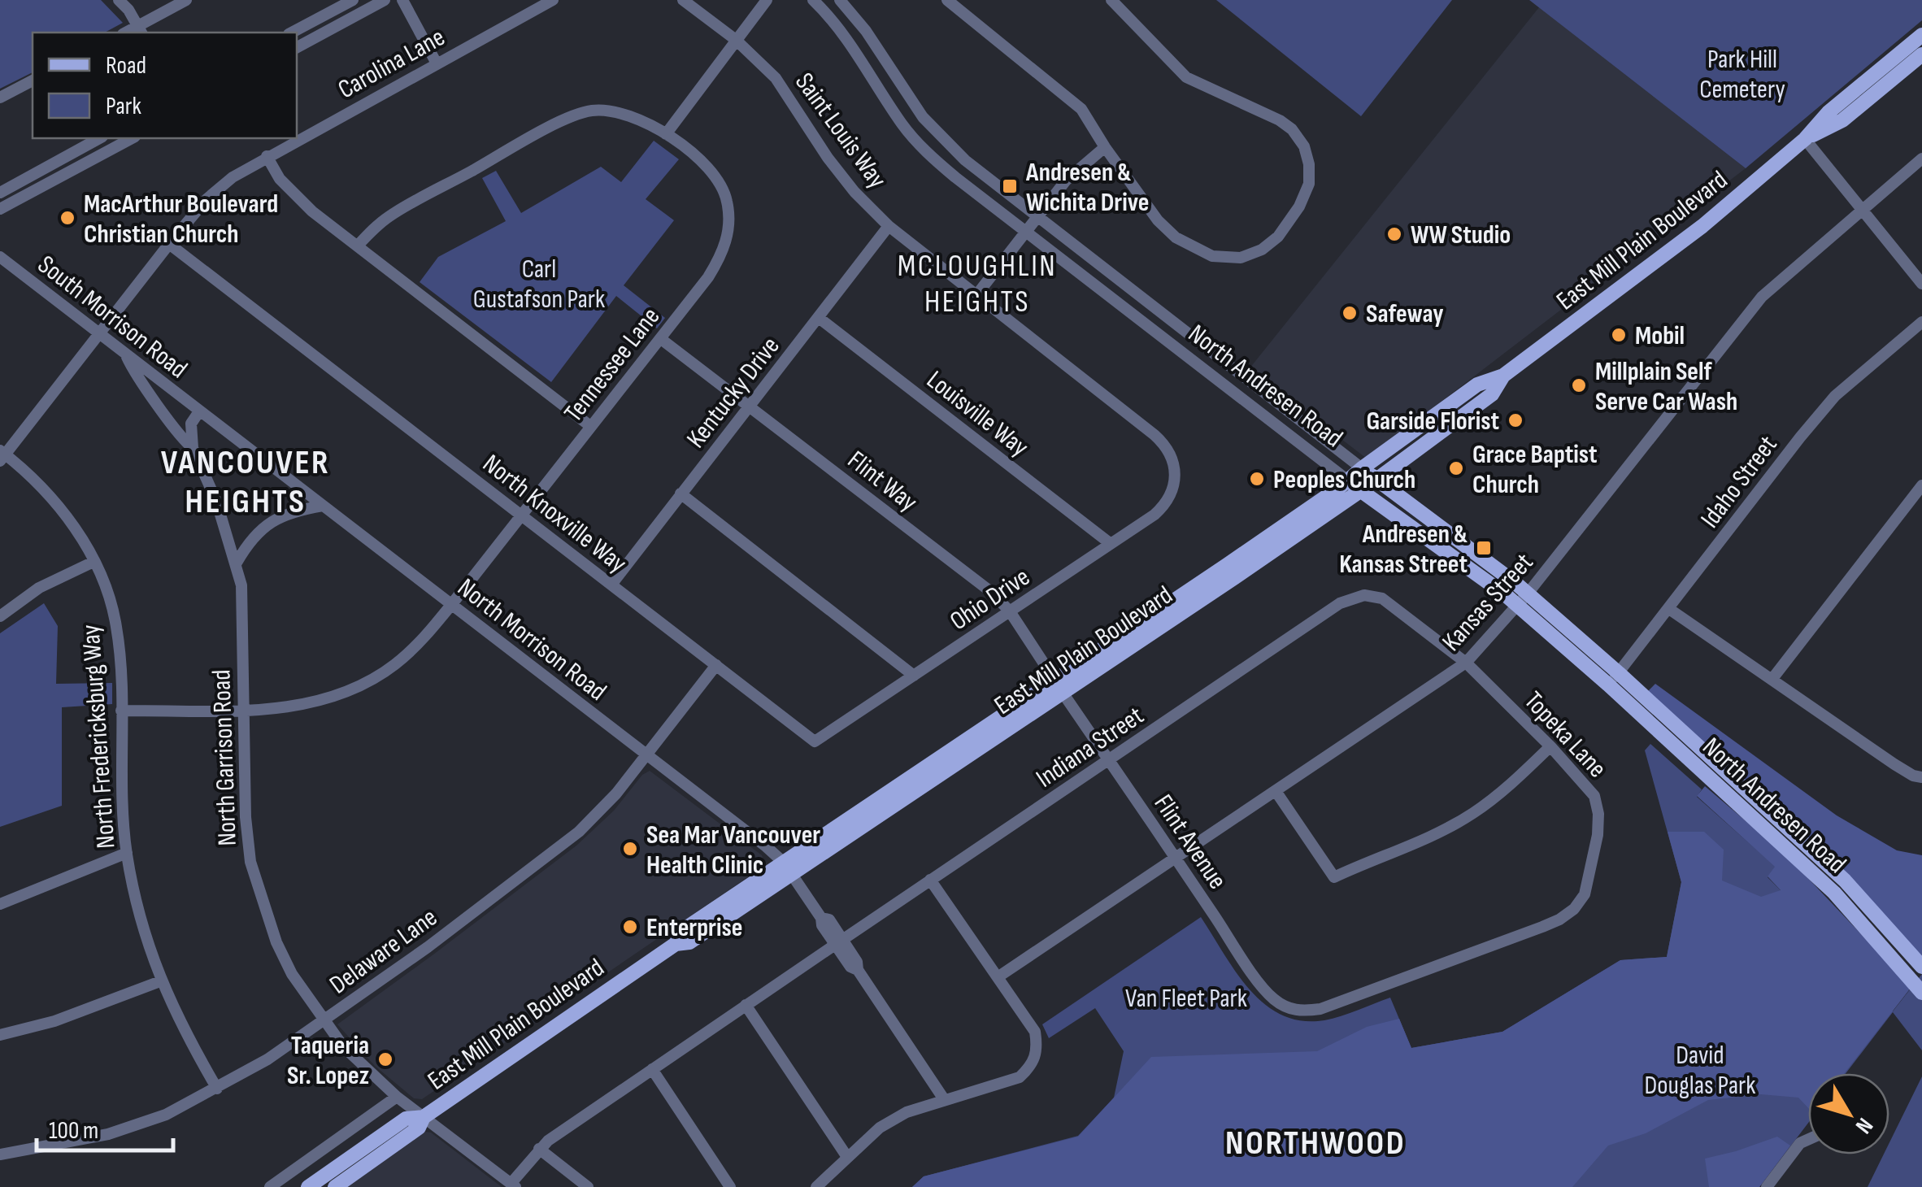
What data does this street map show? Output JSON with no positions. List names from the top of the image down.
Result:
{
  "streets": {
    "main road": ["East Mill Plain Boulevard", "North Andresen Road"],
    "street": [
      "Carolina Lane",
      "Saint Louis Way",
      "South Morrison Road",
      "Tennessee Lane",
      "Kentucky Drive",
      "Louisville Way",
      "Flint Way",
      "Idaho Street",
      "North Knoxville Way",
      "Ohio Drive",
      "Kansas Street",
      "North Morrison Road",
      "Topeka Lane",
      "North Fredericksburg Way",
      "Indiana Street",
      "North Garrison Road",
      "Flint Avenue",
      "Delaware Lane"
    ]
  },
  "crossings": [
    ["Carolina Lane", "South Morrison Road"],
    ["Carolina Lane", "North Knoxville Way"],
    ["Carolina Lane", "North Fredericksburg Way"],
    ["Saint Louis Way", "Kentucky Drive"],
    ["Saint Louis Way", "Ohio Drive"],
    ["East Mill Plain Boulevard", "North Andresen Road"],
    ["East Mill Plain Boulevard", "Flint Way"],
    ["East Mill Plain Boulevard", "North Morrison Road"],
    ["East Mill Plain Boulevard", "North Garrison Road"],
    ["East Mill Plain Boulevard", "Flint Avenue"],
    ["South Morrison Road", "North Morrison Road"],
    ["South Morrison Road", "North Garrison Road"],
    ["Tennessee Lane", "Flint Way"],
    ["Tennessee Lane", "North Knoxville Way"],
    ["Tennessee Lane", "North Morrison Road"],
    ["Tennessee Lane", "North Fredericksburg Way"],
    ["Tennessee Lane", "North Garrison Road"],
    ["North Andresen Road", "Idaho Street"],
    ["North Andresen Road", "Kansas Street"],
    ["Kentucky Drive", "Louisville Way"],
    ["Kentucky Drive", "Flint Way"],
    ["Kentucky Drive", "North Knoxville Way"],
    ["Louisville Way", "Ohio Drive"],
    ["Flint Way", "Ohio Drive"],
    ["Flint Way", "Flint Avenue"],
    ["North Knoxville Way", "Ohio Drive"],
    ["North Knoxville Way", "Delaware Lane"],
    ["Kansas Street", "Topeka Lane"],
    ["Kansas Street", "Flint Avenue"],
    ["North Morrison Road", "Indiana Street"],
    ["North Morrison Road", "Delaware Lane"],
    ["Topeka Lane", "Indiana Street"],
    ["Topeka Lane", "Flint Avenue"],
    ["North Fredericksburg Way", "Delaware Lane"],
    ["Indiana Street", "North Garrison Road"],
    ["Indiana Street", "Flint Avenue"],
    ["North Garrison Road", "Delaware Lane"]
  ],
  "districts": ["MCLOUGHLIN HEIGHTS", "VANCOUVER HEIGHTS", "NORTHWOOD"],
  "parks": [
    "Park Hill Cemetery",
    "Carl Gustafson Park",
    "Van Fleet Park",
    "David Douglas Park"
  ],
  "places": {
    "transit": ["Andresen & Wichita Drive", "Andresen & Kansas Street"],
    "other": [
      "MacArthur Boulevard Christian Church",
      "WW Studio",
      "Safeway",
      "Mobil",
      "Millplain Self Serve Car Wash",
      "Garside Florist",
      "Grace Baptist Church",
      "Peoples Church",
      "Sea Mar Vancouver Health Clinic",
      "Enterprise",
      "Taqueria Sr. Lopez"
    ]
  },
  "legend": ["Road", "Park"],
  "scale_bar": "100 m",
  "north": "bottom right"
}
